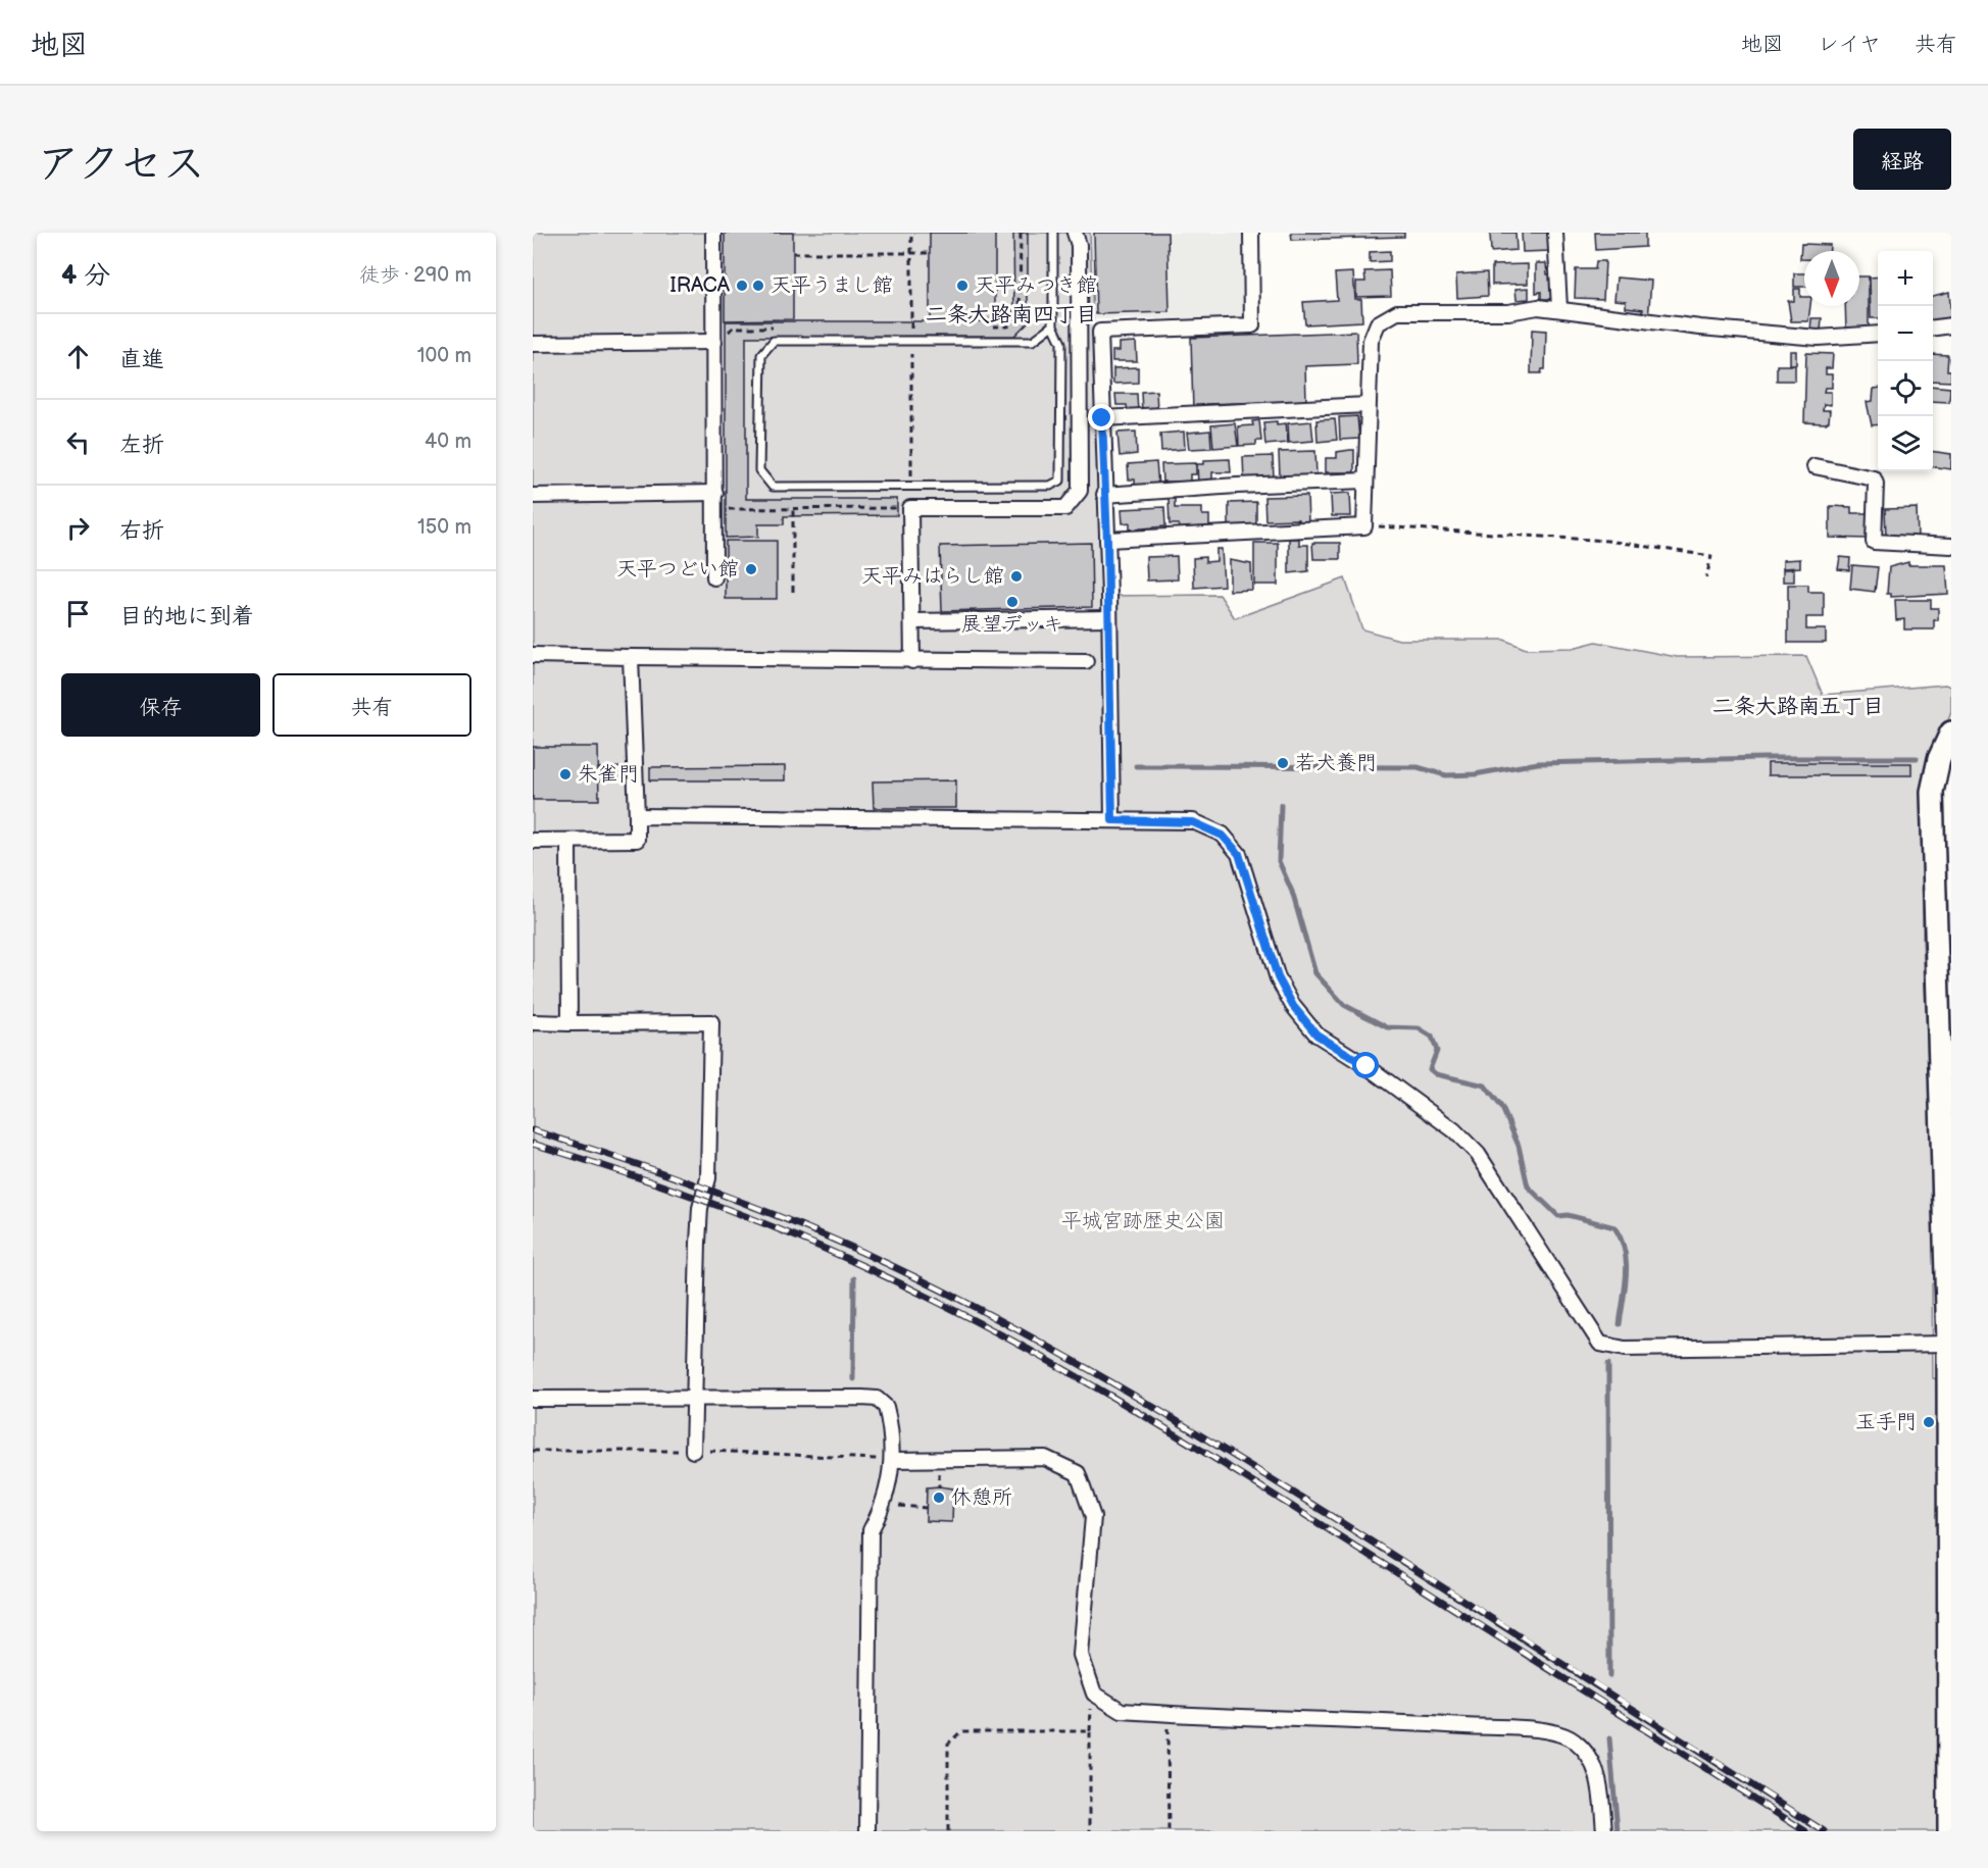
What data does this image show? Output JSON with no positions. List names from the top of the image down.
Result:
{
  "districts": ["二条大路南四丁目", "二条大路南五丁目"],
  "parks": ["平城宮跡歴史公園"],
  "places": [
    "IRACA",
    "天平うまし館",
    "天平みつき館",
    "天平つどい館",
    "天平みはらし館",
    "展望デッキ",
    "若犬養門",
    "朱雀門",
    "玉手門",
    "休憩所"
  ],
  "north": "bottom",
  "page": {
    "header": "地図",
    "nav": ["地図", "レイヤ", "共有"],
    "title": "アクセス",
    "buttons": [
      "経路",
      ["保存", "共有"]
    ],
    "heading": ["4 分", "徒歩 · 290 m"],
    "map_buttons": ["+", "−"],
    "list": [
      ["直進", "100 m"],
      ["左折", "40 m"],
      ["右折", "150 m"],
      "目的地に到着"
    ]
  }
}
